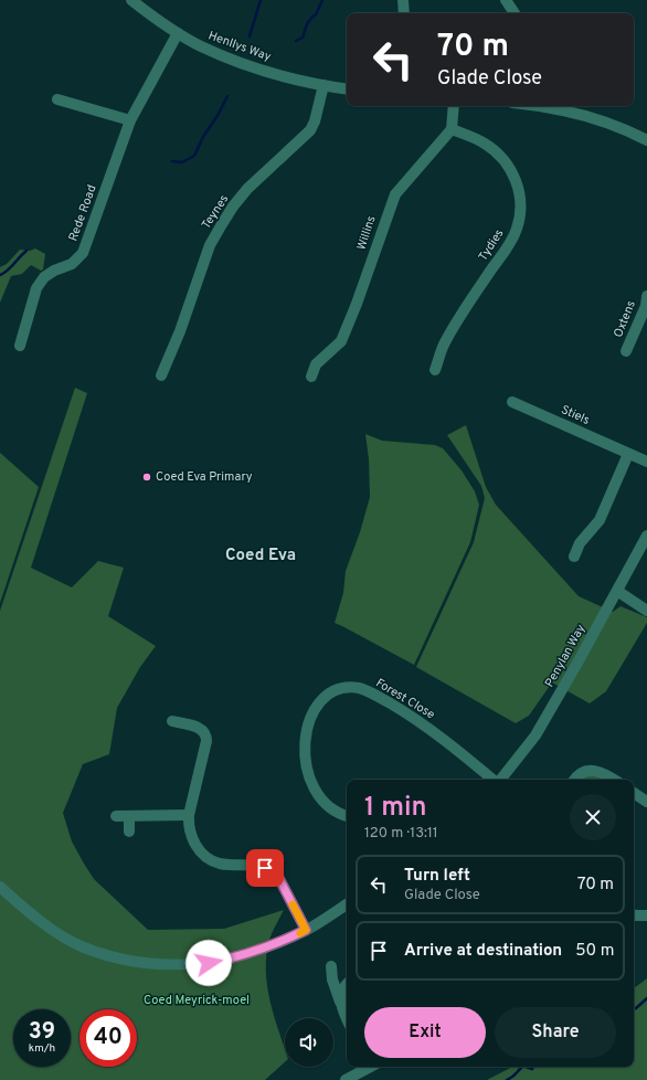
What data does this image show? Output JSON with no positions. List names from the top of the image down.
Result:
{
  "streets": {
    "street": [
      "Henllys Way",
      "Teynes",
      "Rede Road",
      "Willins",
      "Tydies",
      "Oxtens",
      "Stiels",
      "Penylan Way",
      "Forest Close"
    ]
  },
  "crossings": [
    ["Henllys Way", "Teynes"],
    ["Henllys Way", "Rede Road"],
    ["Willins", "Tydies"]
  ],
  "districts": ["Coed Eva"],
  "parks": ["Coed Meyrick-moel"],
  "places": ["Coed Eva Primary"],
  "page": {
    "turn": ["70 m", "Glade Close"],
    "heading": ["1 min", "120 m · 13:11"],
    "list": [
      {
        "name": "Turn left",
        "note": "Glade Close",
        "value": "70 m"
      },
      {
        "name": "Arrive at destination",
        "value": "50 m"
      }
    ],
    "buttons": ["Exit", "Share"],
    "speed": "39 km/h",
    "limit": "40"
  }
}
